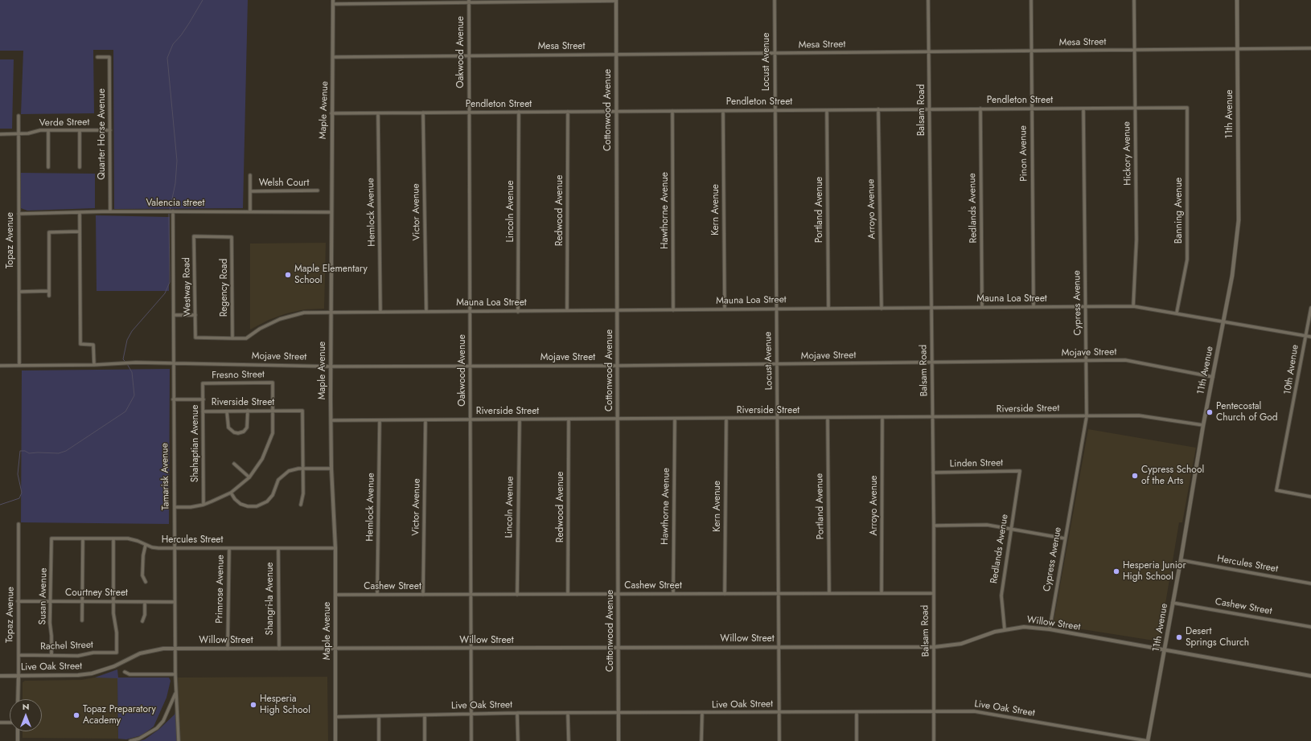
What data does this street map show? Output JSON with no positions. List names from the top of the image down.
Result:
{
  "streets": {
    "main road": ["11th Avenue"],
    "street": [
      "Mesa Street",
      "Oakwood Avenue",
      "Locust Avenue",
      "Pendleton Street",
      "Maple Avenue",
      "Cottonwood Avenue",
      "Balsam Road",
      "Verde Street",
      "Quarter Horse Avenue",
      "Pinon Avenue",
      "Hickory Avenue",
      "Welsh Court",
      "Valencia street",
      "Redlands Avenue",
      "Arroyo Avenue",
      "Kern Avenue",
      "Portland Avenue",
      "Redwood Avenue",
      "Hawthorne Avenue",
      "Banning Avenue",
      "Lincoln Avenue",
      "Hemlock Avenue",
      "Victor Avenue",
      "Topaz Avenue",
      "Westway Road",
      "Regency Road",
      "Mauna Loa Street",
      "Cypress Avenue",
      "Mojave Street",
      "10th Avenue",
      "Fresno Street",
      "Riverside Street",
      "Shahaptian Avenue",
      "Linden Street",
      "Tamarisk Avenue",
      "Hercules Street",
      "Cashew Street",
      "Primrose Avenue",
      "Courtney Street",
      "Susan Avenue",
      "Shangri-la Avenue",
      "Willow Street",
      "Rachel Street",
      "Live Oak Street"
    ]
  },
  "crossings": [
    ["Mesa Street", "Oakwood Avenue"],
    ["Mesa Street", "Locust Avenue"],
    ["Mesa Street", "Maple Avenue"],
    ["Mesa Street", "Cottonwood Avenue"],
    ["Mesa Street", "Balsam Road"],
    ["Mesa Street", "11th Avenue"],
    ["Mesa Street", "Pinon Avenue"],
    ["Mesa Street", "Hickory Avenue"],
    ["Oakwood Avenue", "Pendleton Street"],
    ["Oakwood Avenue", "Mauna Loa Street"],
    ["Oakwood Avenue", "Mojave Street"],
    ["Oakwood Avenue", "Riverside Street"],
    ["Oakwood Avenue", "Cashew Street"],
    ["Oakwood Avenue", "Willow Street"],
    ["Oakwood Avenue", "Live Oak Street"],
    ["Locust Avenue", "Pendleton Street"],
    ["Locust Avenue", "Mauna Loa Street"],
    ["Locust Avenue", "Mojave Street"],
    ["Locust Avenue", "Riverside Street"],
    ["Locust Avenue", "Cashew Street"],
    ["Locust Avenue", "Willow Street"],
    ["Locust Avenue", "Live Oak Street"],
    ["Pendleton Street", "Maple Avenue"],
    ["Pendleton Street", "Cottonwood Avenue"],
    ["Pendleton Street", "Balsam Road"],
    ["Pendleton Street", "Pinon Avenue"],
    ["Pendleton Street", "Hickory Avenue"],
    ["Pendleton Street", "Redlands Avenue"],
    ["Pendleton Street", "Arroyo Avenue"],
    ["Pendleton Street", "Kern Avenue"],
    ["Pendleton Street", "Portland Avenue"],
    ["Pendleton Street", "Redwood Avenue"],
    ["Pendleton Street", "Hawthorne Avenue"],
    ["Pendleton Street", "Banning Avenue"],
    ["Pendleton Street", "Lincoln Avenue"],
    ["Pendleton Street", "Hemlock Avenue"],
    ["Pendleton Street", "Victor Avenue"],
    ["Pendleton Street", "Cypress Avenue"],
    ["Maple Avenue", "Valencia street"],
    ["Maple Avenue", "Mauna Loa Street"],
    ["Maple Avenue", "Mojave Street"],
    ["Maple Avenue", "Riverside Street"],
    ["Maple Avenue", "Hercules Street"],
    ["Maple Avenue", "Cashew Street"],
    ["Maple Avenue", "Willow Street"],
    ["Maple Avenue", "Live Oak Street"],
    ["Cottonwood Avenue", "Mauna Loa Street"],
    ["Cottonwood Avenue", "Mojave Street"],
    ["Cottonwood Avenue", "Riverside Street"],
    ["Cottonwood Avenue", "Cashew Street"],
    ["Cottonwood Avenue", "Willow Street"],
    ["Cottonwood Avenue", "Live Oak Street"],
    ["Balsam Road", "Mauna Loa Street"],
    ["Balsam Road", "Mojave Street"],
    ["Balsam Road", "Riverside Street"],
    ["Balsam Road", "Linden Street"],
    ["Balsam Road", "Cashew Street"],
    ["Balsam Road", "Willow Street"],
    ["Balsam Road", "Live Oak Street"],
    ["11th Avenue", "Mauna Loa Street"],
    ["11th Avenue", "Mojave Street"],
    ["11th Avenue", "Riverside Street"],
    ["11th Avenue", "Hercules Street"],
    ["11th Avenue", "Cashew Street"],
    ["11th Avenue", "Willow Street"],
    ["11th Avenue", "Live Oak Street"],
    ["Verde Street", "Quarter Horse Avenue"],
    ["Verde Street", "Topaz Avenue"],
    ["Quarter Horse Avenue", "Valencia street"],
    ["Pinon Avenue", "Mauna Loa Street"],
    ["Hickory Avenue", "Mauna Loa Street"],
    ["Valencia street", "Topaz Avenue"],
    ["Valencia street", "Tamarisk Avenue"],
    ["Redlands Avenue", "Mauna Loa Street"],
    ["Redlands Avenue", "Linden Street"],
    ["Redlands Avenue", "Willow Street"],
    ["Arroyo Avenue", "Mauna Loa Street"],
    ["Arroyo Avenue", "Riverside Street"],
    ["Arroyo Avenue", "Cashew Street"],
    ["Kern Avenue", "Mauna Loa Street"],
    ["Kern Avenue", "Riverside Street"],
    ["Kern Avenue", "Cashew Street"],
    ["Portland Avenue", "Mauna Loa Street"],
    ["Portland Avenue", "Riverside Street"],
    ["Portland Avenue", "Cashew Street"],
    ["Redwood Avenue", "Mauna Loa Street"],
    ["Redwood Avenue", "Riverside Street"],
    ["Redwood Avenue", "Cashew Street"],
    ["Hawthorne Avenue", "Mauna Loa Street"],
    ["Hawthorne Avenue", "Riverside Street"],
    ["Hawthorne Avenue", "Cashew Street"],
    ["Banning Avenue", "Mauna Loa Street"],
    ["Lincoln Avenue", "Mauna Loa Street"],
    ["Lincoln Avenue", "Riverside Street"],
    ["Lincoln Avenue", "Cashew Street"],
    ["Hemlock Avenue", "Mauna Loa Street"],
    ["Hemlock Avenue", "Riverside Street"],
    ["Hemlock Avenue", "Cashew Street"],
    ["Victor Avenue", "Mauna Loa Street"],
    ["Victor Avenue", "Riverside Street"],
    ["Victor Avenue", "Cashew Street"],
    ["Topaz Avenue", "Mojave Street"],
    ["Topaz Avenue", "Courtney Street"],
    ["Topaz Avenue", "Rachel Street"],
    ["Topaz Avenue", "Live Oak Street"],
    ["Westway Road", "Regency Road"],
    ["Westway Road", "Mauna Loa Street"],
    ["Regency Road", "Mauna Loa Street"],
    ["Mauna Loa Street", "Cypress Avenue"],
    ["Mauna Loa Street", "10th Avenue"],
    ["Cypress Avenue", "Mojave Street"],
    ["Cypress Avenue", "Riverside Street"],
    ["Cypress Avenue", "Willow Street"],
    ["Mojave Street", "Tamarisk Avenue"],
    ["Fresno Street", "Riverside Street"],
    ["Fresno Street", "Shahaptian Avenue"],
    ["Riverside Street", "Shahaptian Avenue"],
    ["Tamarisk Avenue", "Hercules Street"],
    ["Tamarisk Avenue", "Courtney Street"],
    ["Tamarisk Avenue", "Willow Street"],
    ["Tamarisk Avenue", "Live Oak Street"],
    ["Hercules Street", "Primrose Avenue"],
    ["Hercules Street", "Susan Avenue"],
    ["Hercules Street", "Shangri-la Avenue"],
    ["Primrose Avenue", "Willow Street"],
    ["Courtney Street", "Susan Avenue"],
    ["Courtney Street", "Rachel Street"],
    ["Susan Avenue", "Rachel Street"],
    ["Shangri-la Avenue", "Willow Street"],
    ["Willow Street", "Live Oak Street"]
  ],
  "places": [
    "Maple Elementary School",
    "Pentecostal Church of God",
    "Cypress School of the Arts",
    "Hesperia Junior High School",
    "Desert Springs Church",
    "Hesperia High School",
    "Topaz Preparatory Academy"
  ],
  "north": "top"
}
